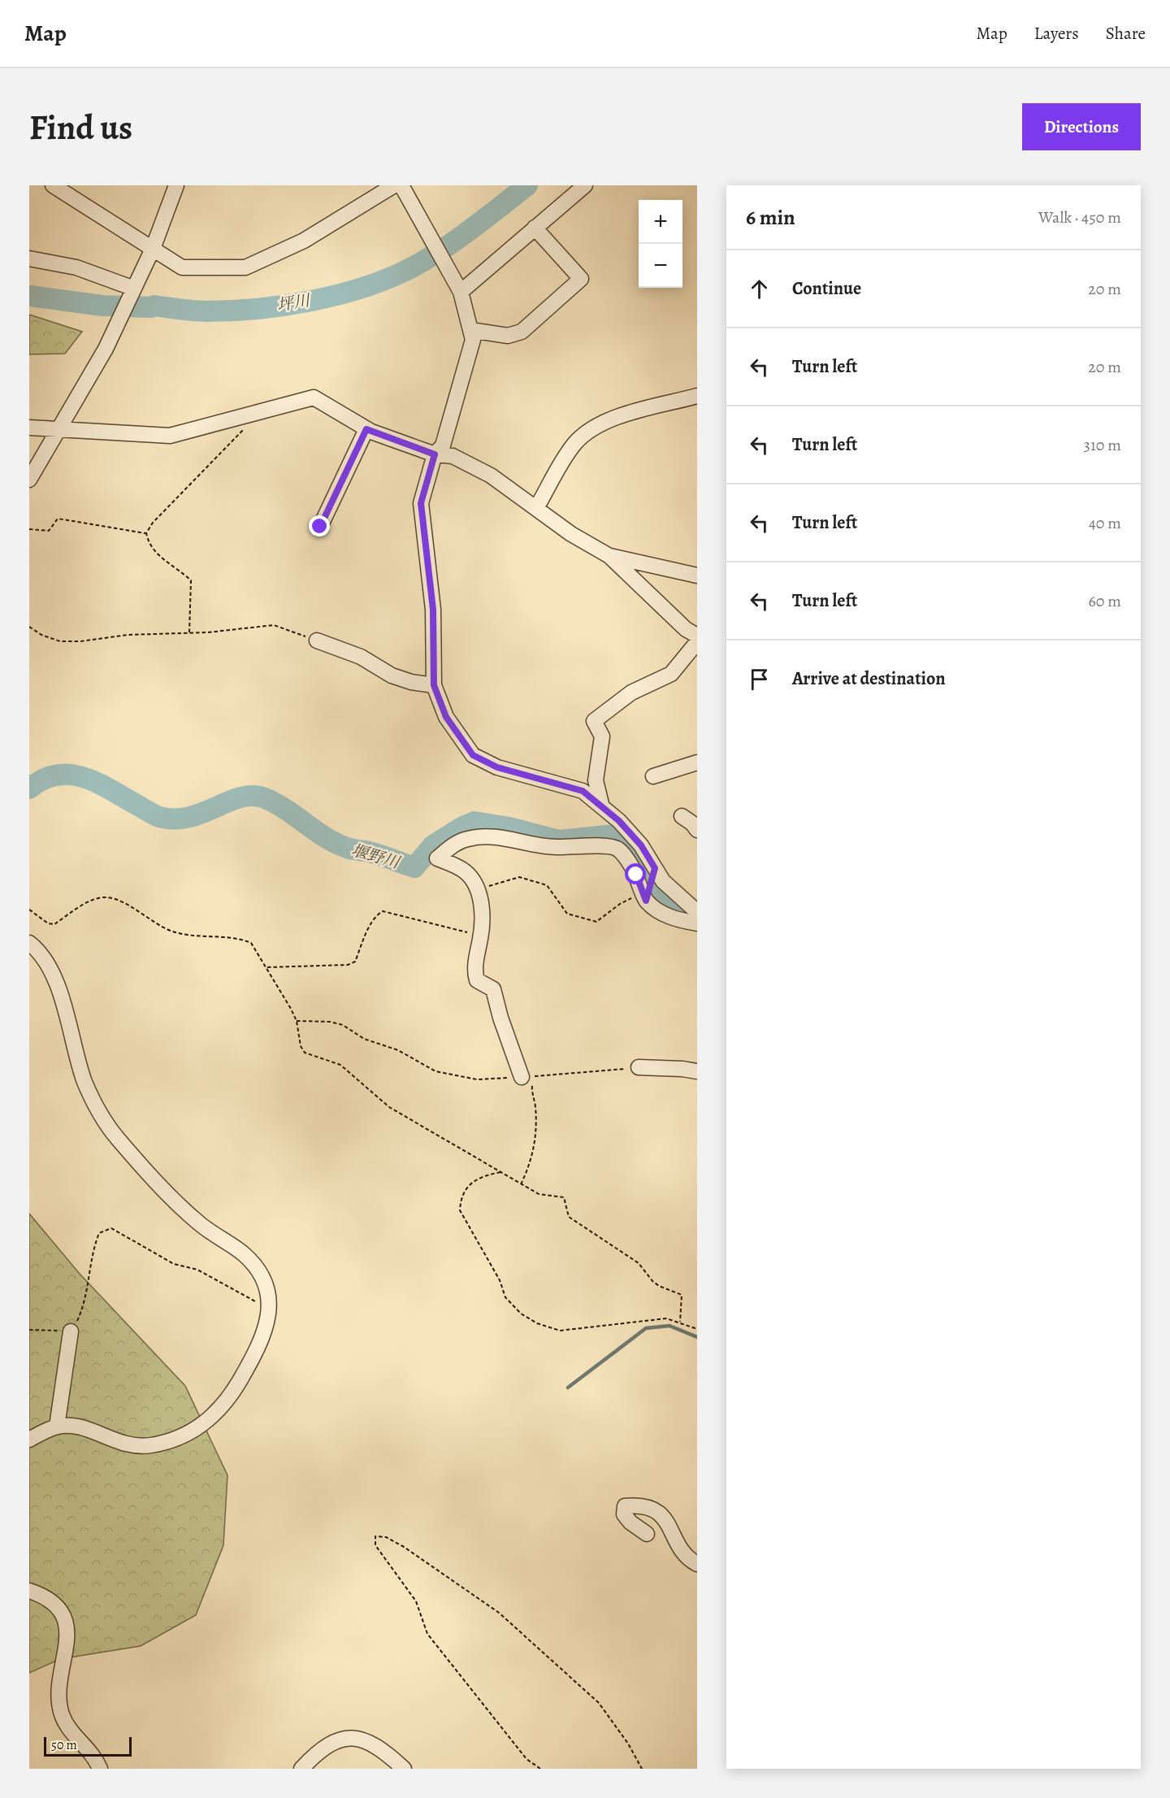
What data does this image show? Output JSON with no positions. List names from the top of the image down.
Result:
{
  "water": ["坪川", "堰野川"],
  "scale_bar": "50 m",
  "page": {
    "header": "Map",
    "nav": ["Map", "Layers", "Share"],
    "buttons": "Directions",
    "title": "Find us",
    "heading": ["6 min", "Walk · 450 m"],
    "map_buttons": ["+", "−"],
    "list": [
      ["Continue", "20 m"],
      ["Turn left", "20 m"],
      ["Turn left", "310 m"],
      ["Turn left", "40 m"],
      ["Turn left", "60 m"],
      "Arrive at destination"
    ],
    "scale": "50 m"
  }
}
